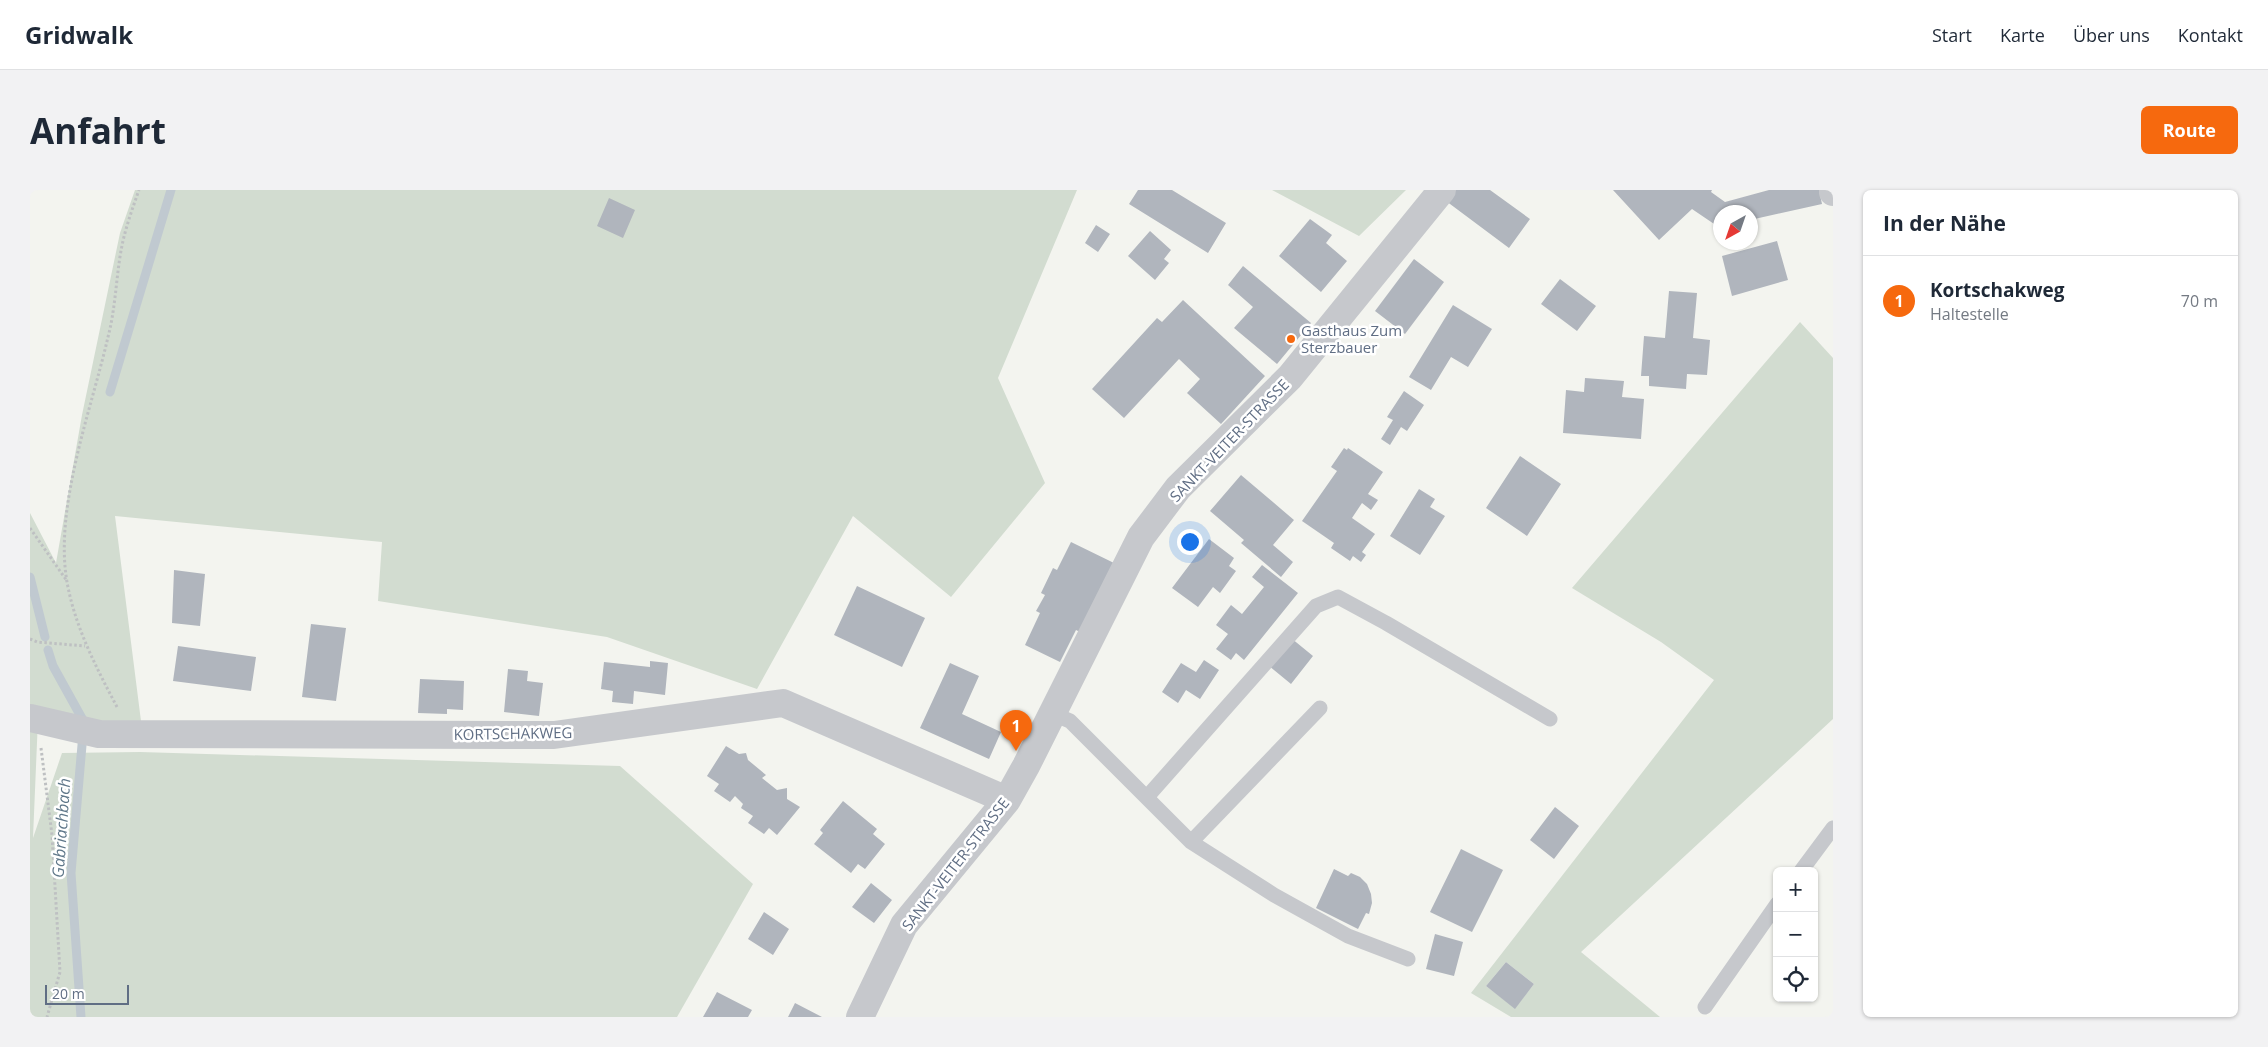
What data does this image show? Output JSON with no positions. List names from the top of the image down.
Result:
{
  "streets": {
    "street": ["SANKT-VEITER-STRASSE", "KORTSCHAKWEG"]
  },
  "crossings": [
    ["SANKT-VEITER-STRASSE", "KORTSCHAKWEG"]
  ],
  "water": ["Gabriachbach"],
  "places": ["Gasthaus Zum Sterzbauer"],
  "scale_bar": "20 m",
  "north": "bottom left",
  "page": {
    "header": "Gridwalk",
    "nav": [
      "Start",
      "Karte",
      "Über uns",
      "Kontakt"
    ],
    "buttons": "Route",
    "title": "Anfahrt",
    "heading": "In der Nähe",
    "list": [
      {
        "mark": "1",
        "name": "Kortschakweg",
        "note": "Haltestelle",
        "value": "70 m"
      }
    ],
    "pins": "1",
    "map_buttons": ["+", "−"],
    "scale": "20 m"
  }
}
